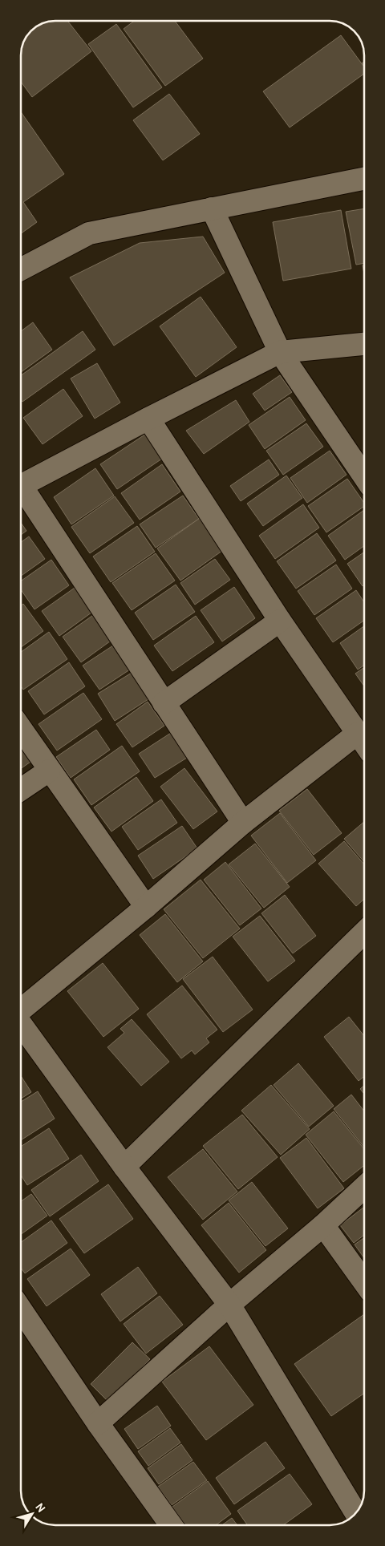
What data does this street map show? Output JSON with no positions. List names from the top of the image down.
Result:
{
  "north": "top right"
}
